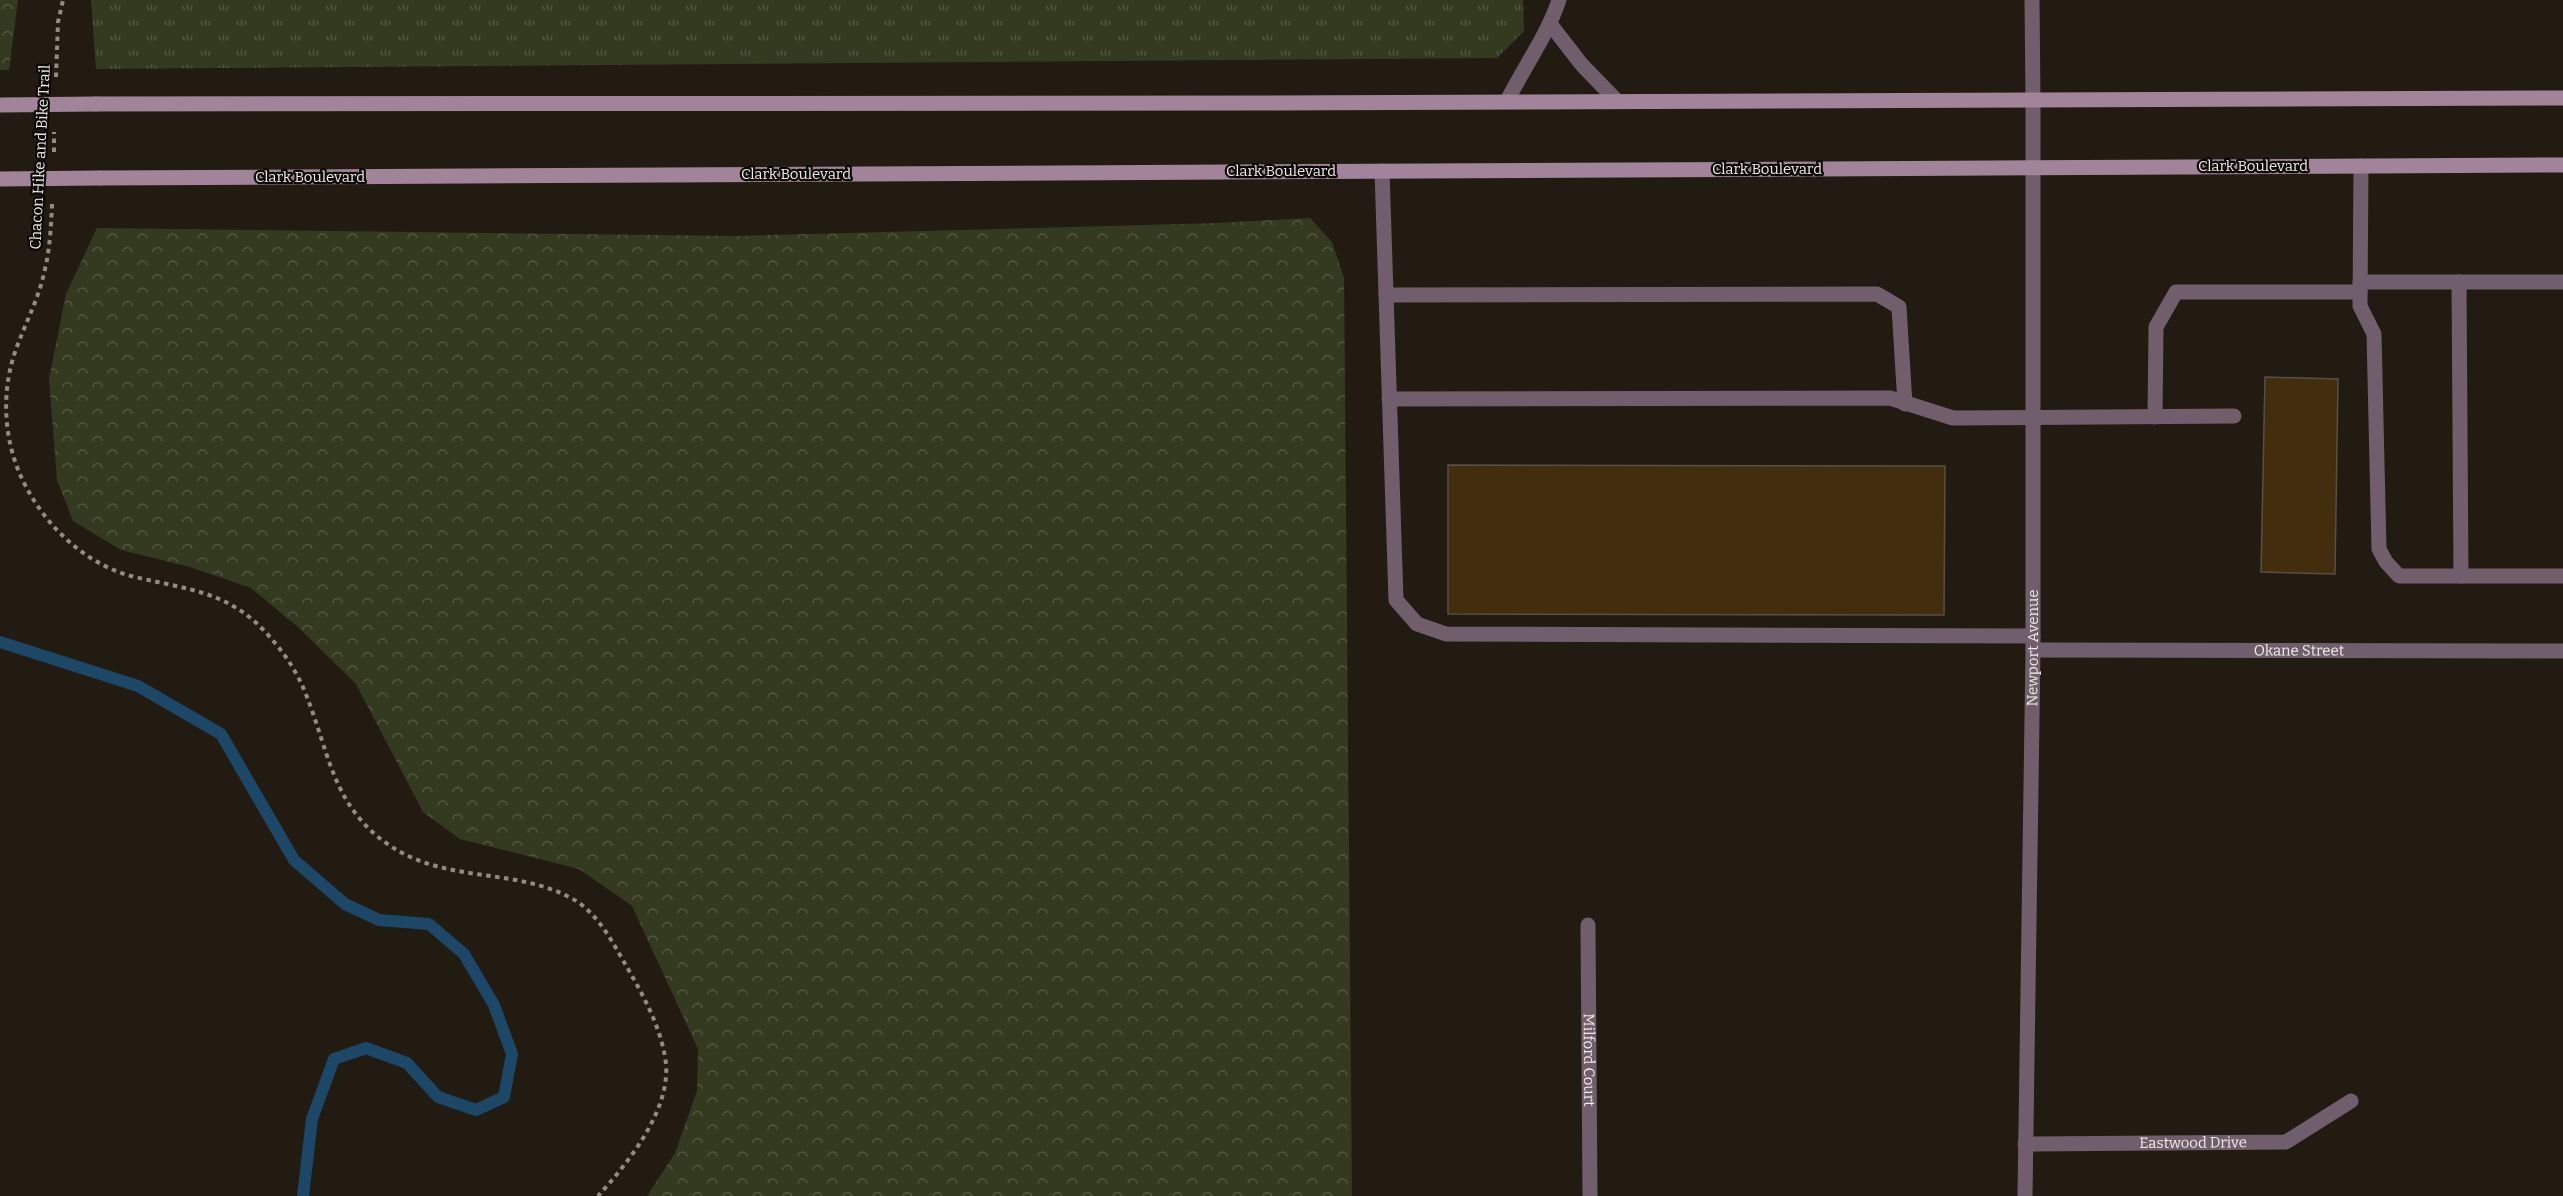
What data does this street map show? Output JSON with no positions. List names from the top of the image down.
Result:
{
  "streets": {
    "main road": ["Clark Boulevard"],
    "street": [
      "Newport Avenue",
      "Okane Street",
      "Milford Court",
      "Eastwood Drive"
    ],
    "path": ["Chacon Hike and Bike Trail"]
  },
  "crossings": [
    ["Clark Boulevard", "Newport Avenue"],
    ["Clark Boulevard", "Okane Street"],
    ["Newport Avenue", "Okane Street"],
    ["Newport Avenue", "Eastwood Drive"]
  ]
}
